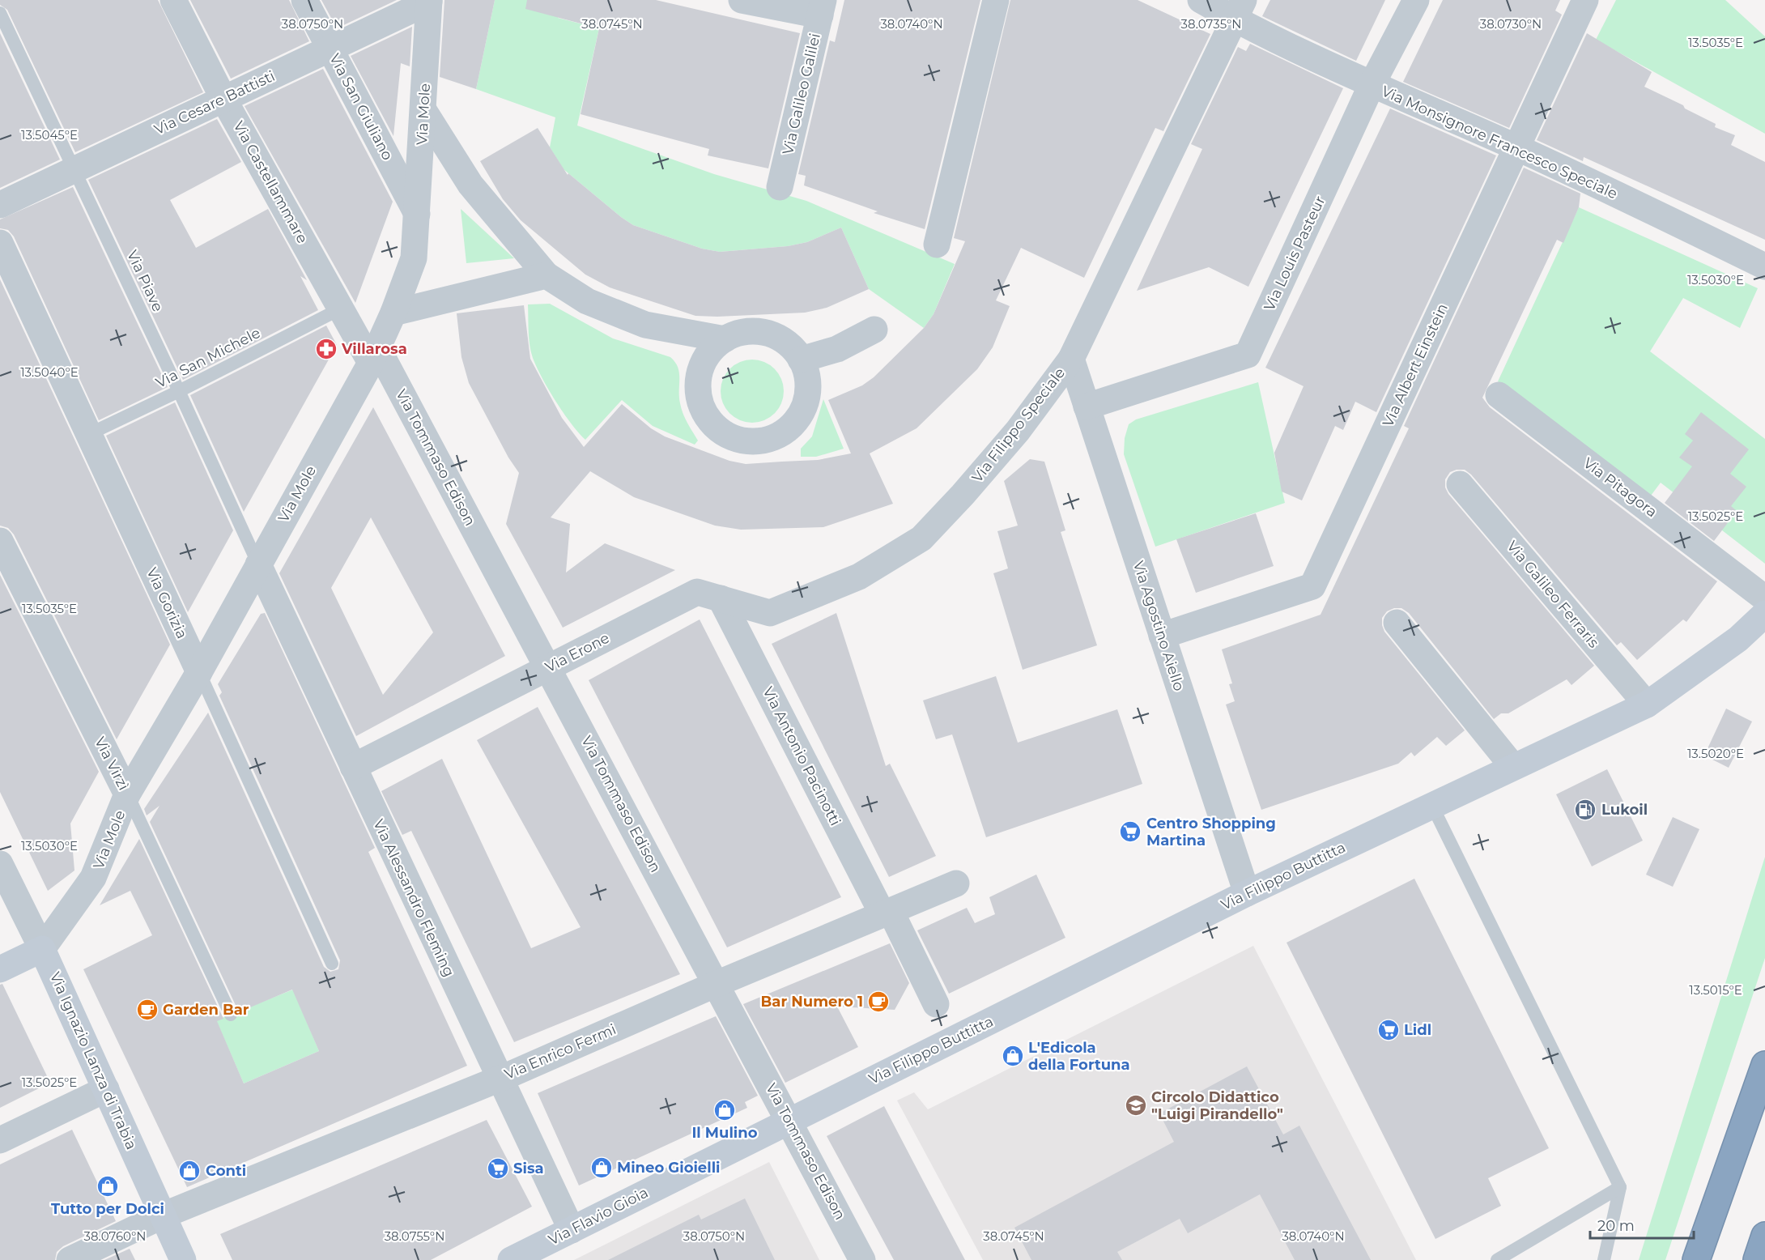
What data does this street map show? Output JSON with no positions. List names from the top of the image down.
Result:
{
  "streets": {
    "main road": ["Via Filippo Buttitta", "Via Ignazio Lanza di Trabia", "Via Flavio Gioia"],
    "street": [
      "Via Galileo Galilei",
      "Via Cesare Battisti",
      "Via San Giuliano",
      "Via Mole",
      "Via Monsignore Francesco Speciale",
      "Via Castellammare",
      "Via Louis Pasteur",
      "Via Albert Einstein",
      "Via Filippo Speciale",
      "Via Tommaso Edison",
      "Via Pitagora",
      "Via Galileo Ferraris",
      "Via Gorizia",
      "Via Agostino Aiello",
      "Via Erone",
      "Via Antonio Pacinotti",
      "Via Virzì",
      "Via Alessandro Fleming",
      "Via Enrico Fermi"
    ],
    "lane": ["Via Piave", "Via San Michele"]
  },
  "crossings": [
    ["Via Cesare Battisti", "Via San Giuliano"],
    ["Via Cesare Battisti", "Via Mole"],
    ["Via Cesare Battisti", "Via Castellammare"],
    ["Via Cesare Battisti", "Via Piave"],
    ["Via San Giuliano", "Via Mole"],
    ["Via Mole", "Via Castellammare"],
    ["Via Mole", "Via Piave"],
    ["Via Mole", "Via Tommaso Edison"],
    ["Via Mole", "Via Gorizia"],
    ["Via Mole", "Via Virzì"],
    ["Via Mole", "Via Alessandro Fleming"],
    ["Via Mole", "Via Ignazio Lanza di Trabia"],
    ["Via Monsignore Francesco Speciale", "Via Louis Pasteur"],
    ["Via Monsignore Francesco Speciale", "Via Albert Einstein"],
    ["Via Monsignore Francesco Speciale", "Via Filippo Speciale"],
    ["Via Castellammare", "Via San Michele"],
    ["Via Castellammare", "Via Tommaso Edison"],
    ["Via Louis Pasteur", "Via Agostino Aiello"],
    ["Via Piave", "Via San Michele"],
    ["Via Piave", "Via Alessandro Fleming"],
    ["Via San Michele", "Via Gorizia"],
    ["Via Albert Einstein", "Via Agostino Aiello"],
    ["Via Filippo Speciale", "Via Agostino Aiello"],
    ["Via Filippo Speciale", "Via Erone"],
    ["Via Filippo Speciale", "Via Antonio Pacinotti"],
    ["Via Tommaso Edison", "Via Erone"],
    ["Via Tommaso Edison", "Via Filippo Buttitta"],
    ["Via Tommaso Edison", "Via Enrico Fermi"],
    ["Via Tommaso Edison", "Via Flavio Gioia"],
    ["Via Galileo Ferraris", "Via Filippo Buttitta"],
    ["Via Agostino Aiello", "Via Filippo Buttitta"],
    ["Via Erone", "Via Antonio Pacinotti"],
    ["Via Erone", "Via Alessandro Fleming"],
    ["Via Antonio Pacinotti", "Via Enrico Fermi"],
    ["Via Filippo Buttitta", "Via Flavio Gioia"],
    ["Via Alessandro Fleming", "Via Enrico Fermi"],
    ["Via Alessandro Fleming", "Via Flavio Gioia"],
    ["Via Enrico Fermi", "Via Ignazio Lanza di Trabia"]
  ],
  "places": {
    "pharmacy": ["Villarosa"],
    "fuel station": ["Lukoil"],
    "supermarket": ["Centro Shopping Martina", "Lidl", "Sisa"],
    "cafe": ["Bar Numero 1", "Garden Bar"],
    "shop": [
      "L'Edicola della Fortuna",
      "Il Mulino",
      "Mineo Gioielli",
      "Conti",
      "Tutto per Dolci"
    ],
    "school or university": ["Circolo Didattico \"Luigi Pirandello\""]
  },
  "scale_bar": "20 m",
  "coordinates": [
    "38.0750°N",
    "38.0745°N",
    "38.0740°N",
    "38.0735°N",
    "38.0730°N",
    "13.5035°E",
    "13.5045°E",
    "13.5030°E",
    "13.5040°E",
    "13.5025°E",
    "13.5020°E",
    "13.5015°E",
    "38.0760°N",
    "38.0755°N"
  ]
}
